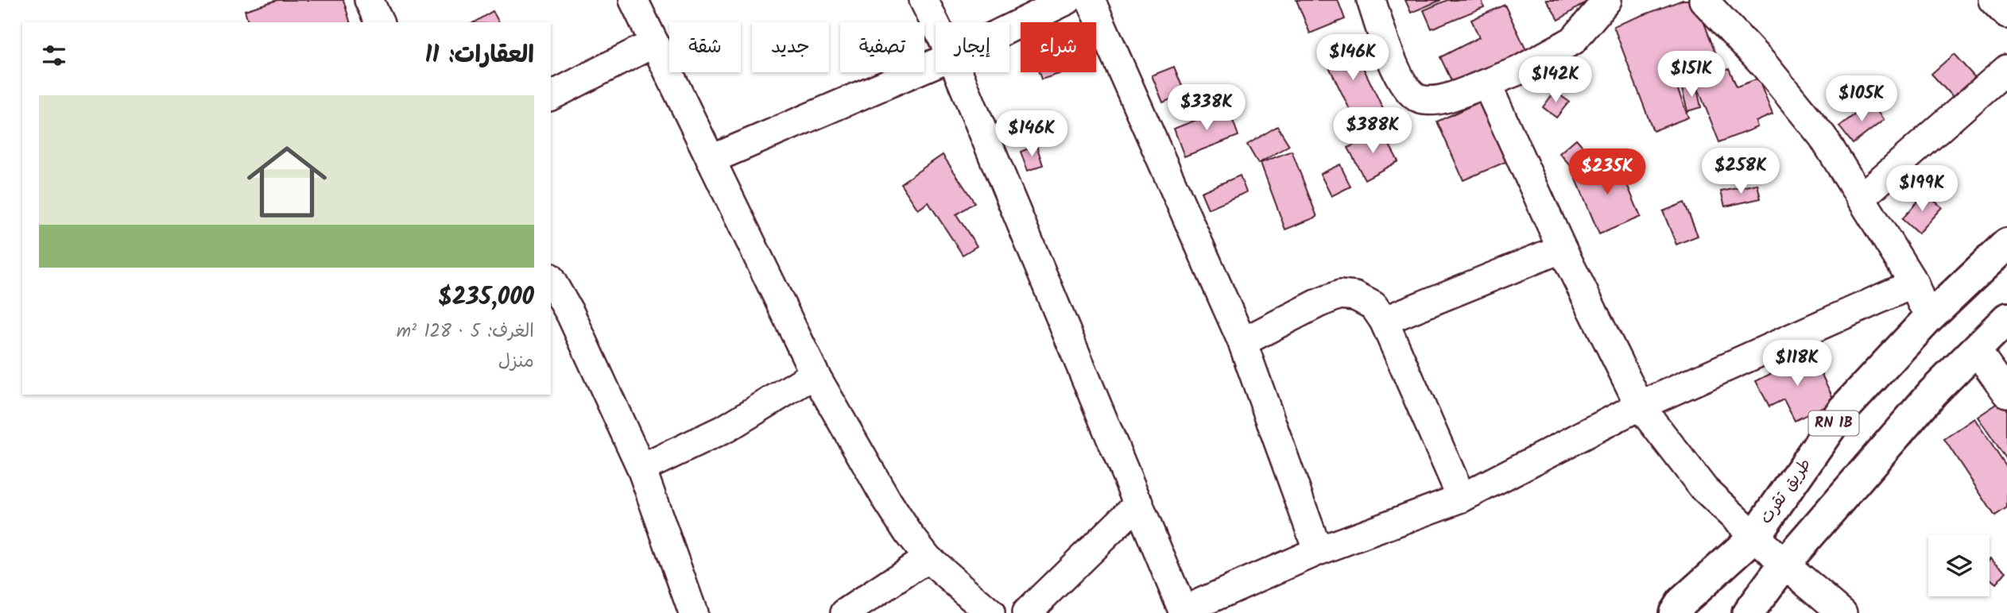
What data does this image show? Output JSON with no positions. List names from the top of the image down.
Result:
{
  "streets": {
    "main road": ["RN 1B", "طريق تقرت"]
  },
  "page": {
    "chip": [
      "شراء",
      "إيجار",
      "تصفية",
      "جديد",
      "شقة"
    ],
    "heading": "العقارات: 11",
    "price": [
      "$146K",
      "$151K",
      "$142K",
      "$105K",
      "$338K",
      "$388K",
      "$146K",
      "$258K",
      "$235K",
      "$199K",
      "$118K"
    ],
    "list": [
      {
        "name": "$235,000",
        "note": "الغرف: 5 · 128 m² · منزل"
      }
    ]
  }
}
